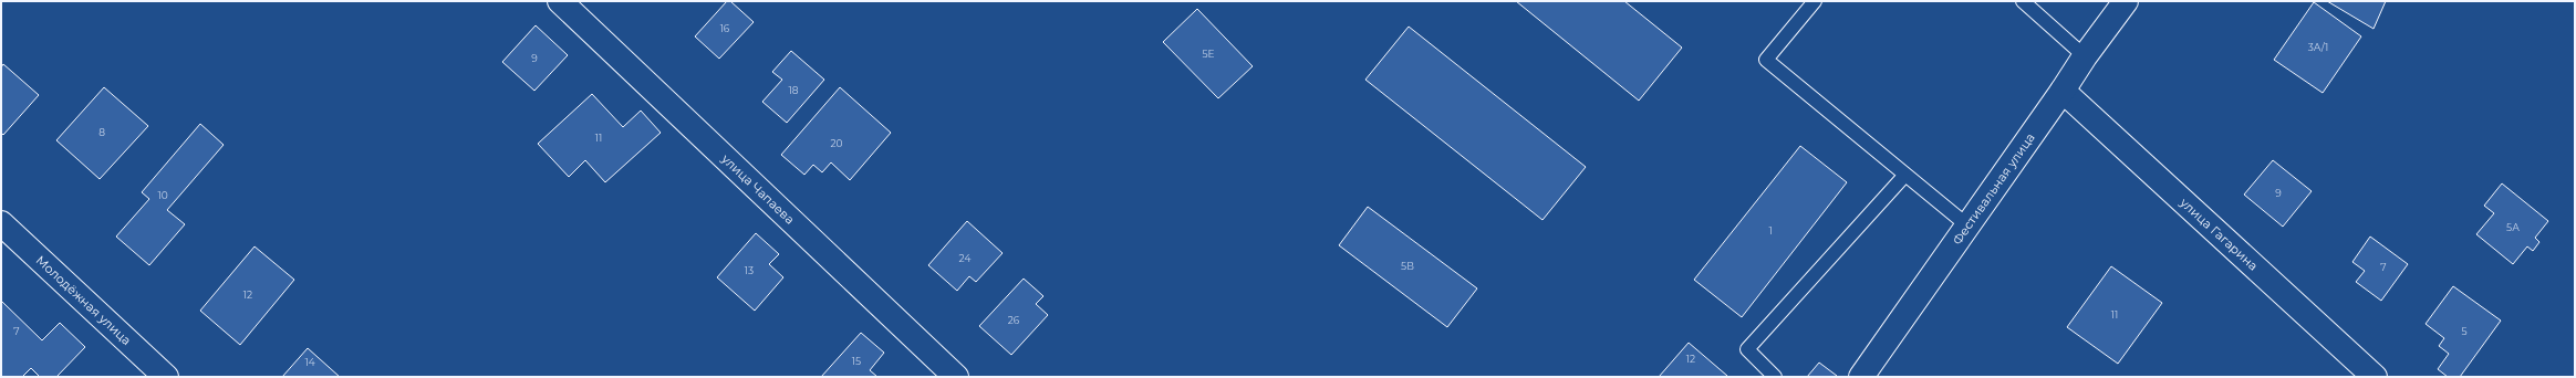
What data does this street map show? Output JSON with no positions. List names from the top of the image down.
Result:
{
  "streets": {
    "street": [
      "улица Чапаева",
      "Фестивальная улица",
      "улица Гагарина",
      "Молодёжная улица"
    ]
  },
  "crossings": [
    ["Фестивальная улица", "улица Гагарина"]
  ],
  "house_numbers": [
    "16",
    "3А/1",
    "5Е",
    "9",
    "18",
    "8",
    "11",
    "20",
    "9",
    "10",
    "5А",
    "1",
    "24",
    "5В",
    "7",
    "13",
    "12",
    "11",
    "26",
    "7",
    "5",
    "12",
    "15",
    "14"
  ]
}
